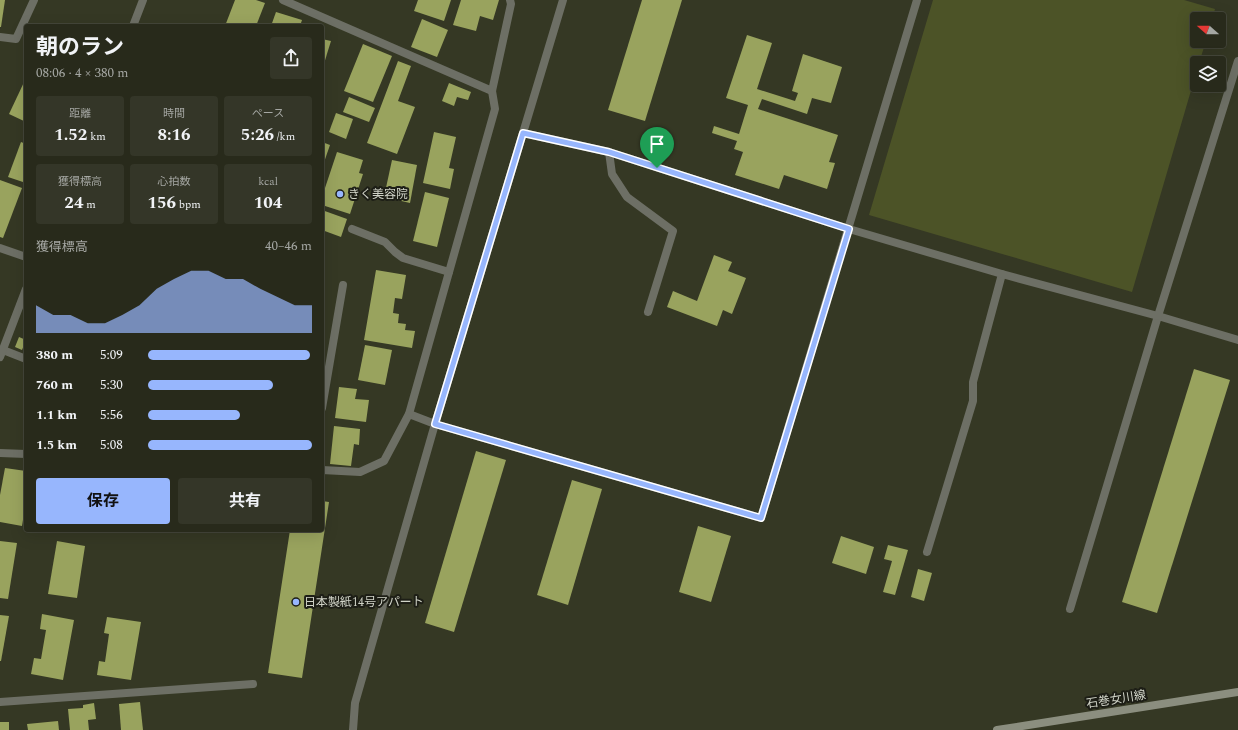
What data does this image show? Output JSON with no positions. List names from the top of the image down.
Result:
{
  "streets": {
    "main road": ["石巻女川線"]
  },
  "places": ["きく美容院", "日本製紙14号アパート"],
  "north": "left",
  "page": {
    "heading": ["朝のラン", "08:06 · 4 × 380 m"],
    "stats": [
      ["距離", "1.52 km"],
      ["時間", "8:16"],
      ["ペース", "5:26 /km"],
      ["獲得標高", "24 m"],
      ["心拍数", "156 bpm"],
      ["kcal", "104"]
    ],
    "chart": ["獲得標高", "40–46 m"],
    "list": [
      {
        "name": "380 m",
        "note": "5:09"
      },
      {
        "name": "760 m",
        "note": "5:30"
      },
      {
        "name": "1.1 km",
        "note": "5:56"
      },
      {
        "name": "1.5 km",
        "note": "5:08"
      }
    ],
    "buttons": ["保存", "共有"]
  }
}
